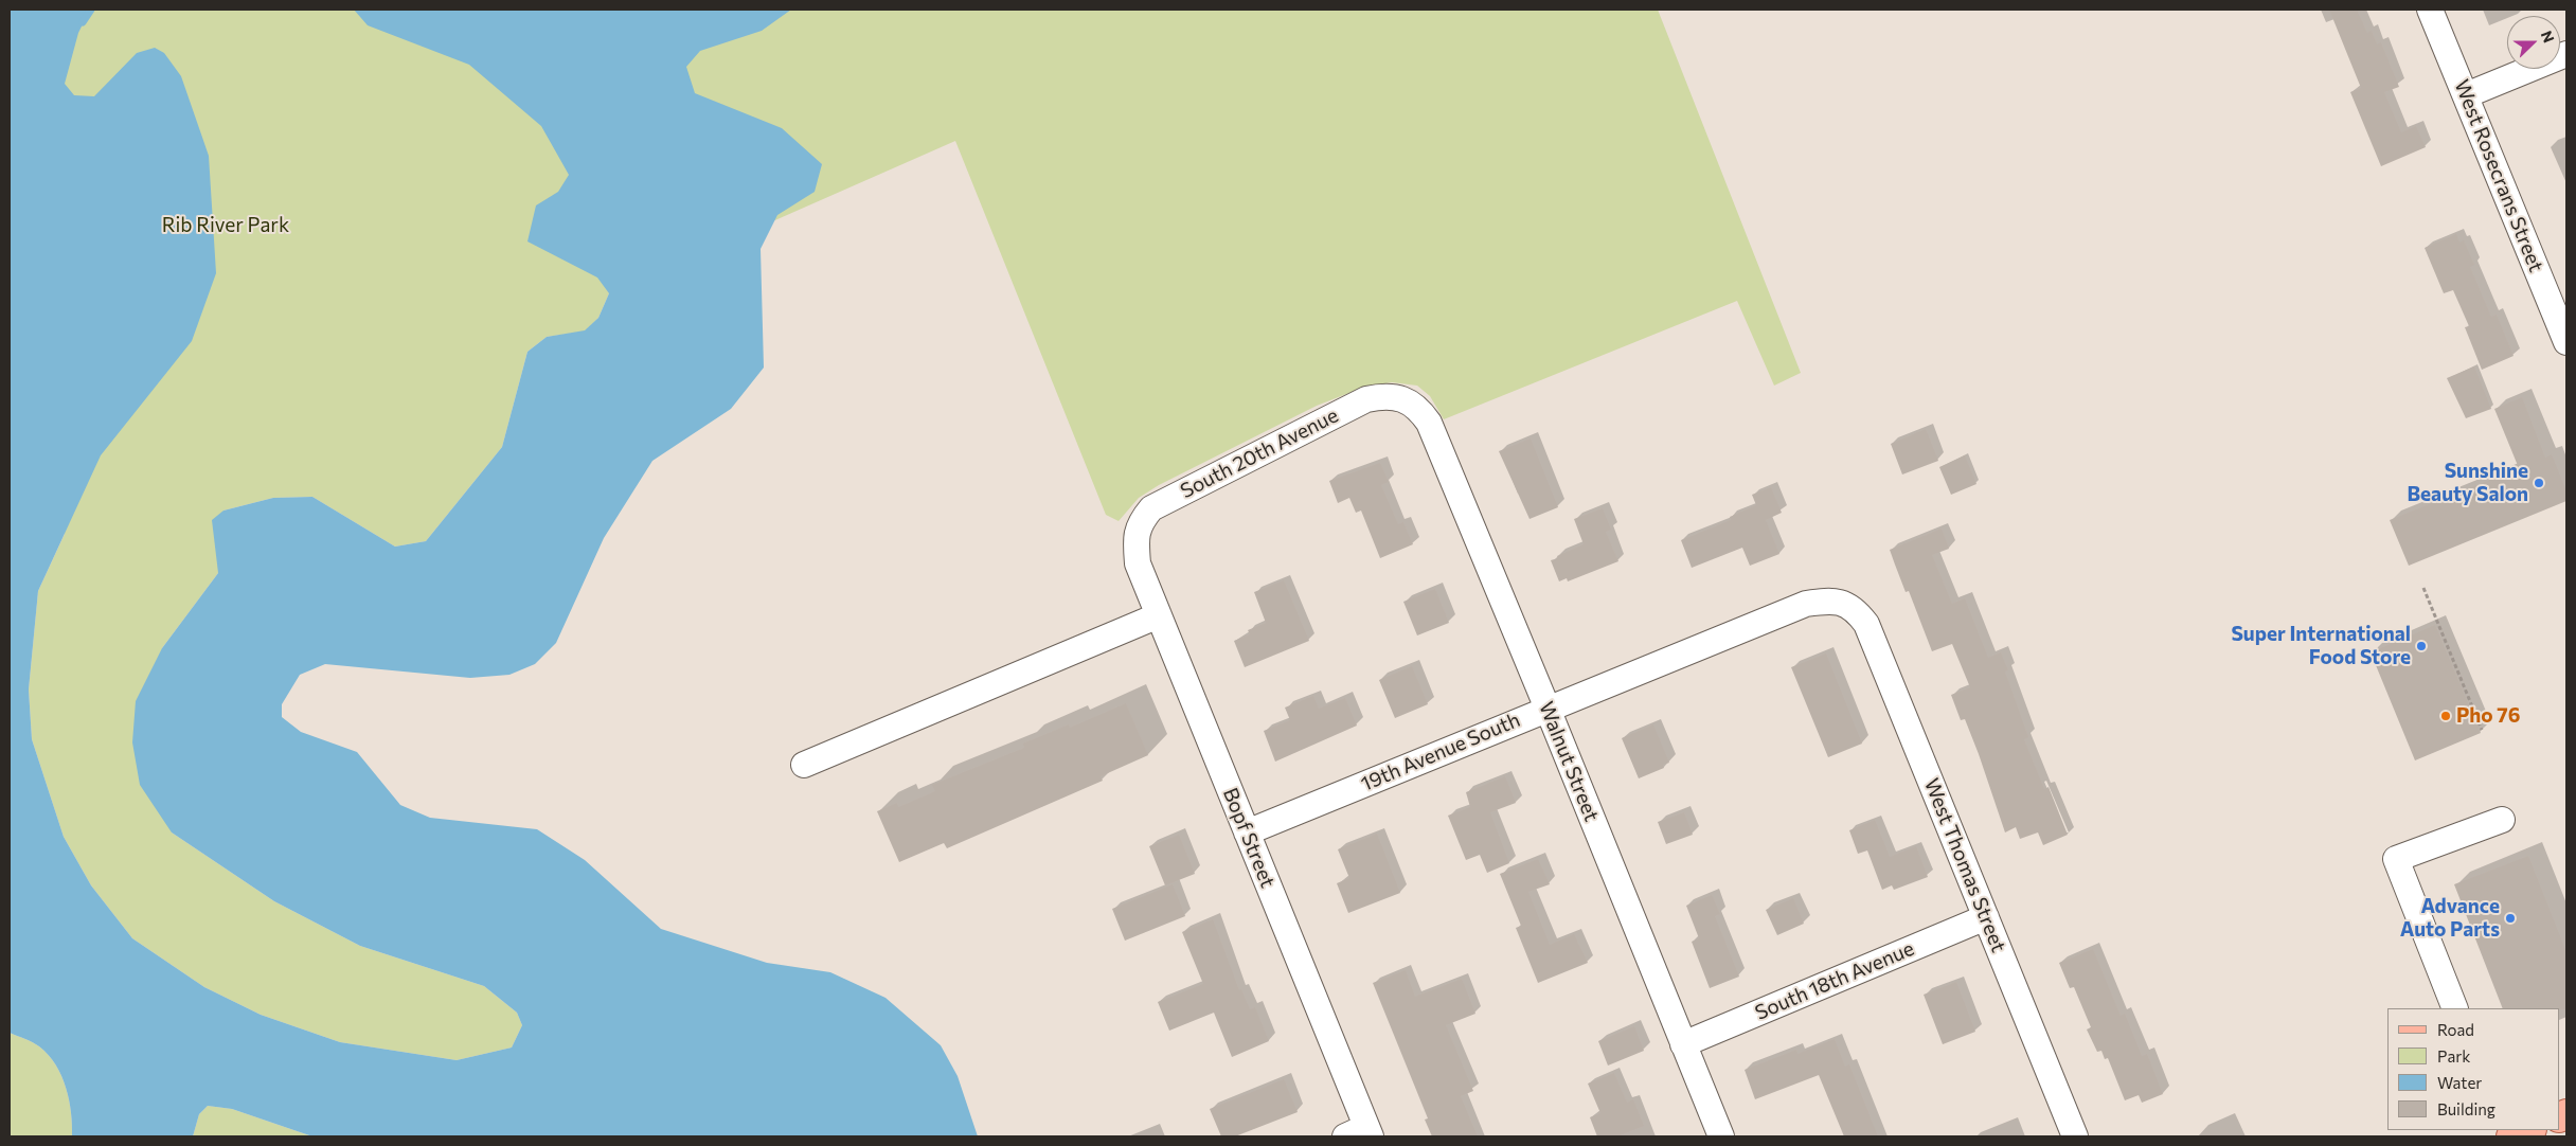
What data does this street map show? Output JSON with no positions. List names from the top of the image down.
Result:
{
  "streets": {
    "street": [
      "West Rosecrans Street",
      "South 20th Avenue",
      "19th Avenue South",
      "Walnut Street",
      "Bopf Street",
      "West Thomas Street",
      "South 18th Avenue"
    ]
  },
  "crossings": [
    ["South 20th Avenue", "Walnut Street"],
    ["South 20th Avenue", "Bopf Street"],
    ["19th Avenue South", "Walnut Street"],
    ["19th Avenue South", "Bopf Street"],
    ["19th Avenue South", "West Thomas Street"],
    ["Walnut Street", "South 18th Avenue"],
    ["West Thomas Street", "South 18th Avenue"]
  ],
  "parks": ["Rib River Park"],
  "places": [
    "Sunshine Beauty Salon",
    "Super International Food Store",
    "Pho 76",
    "Advance Auto Parts"
  ],
  "legend": [
    "Road",
    "Park",
    "Water",
    "Building"
  ],
  "north": "right"
}
